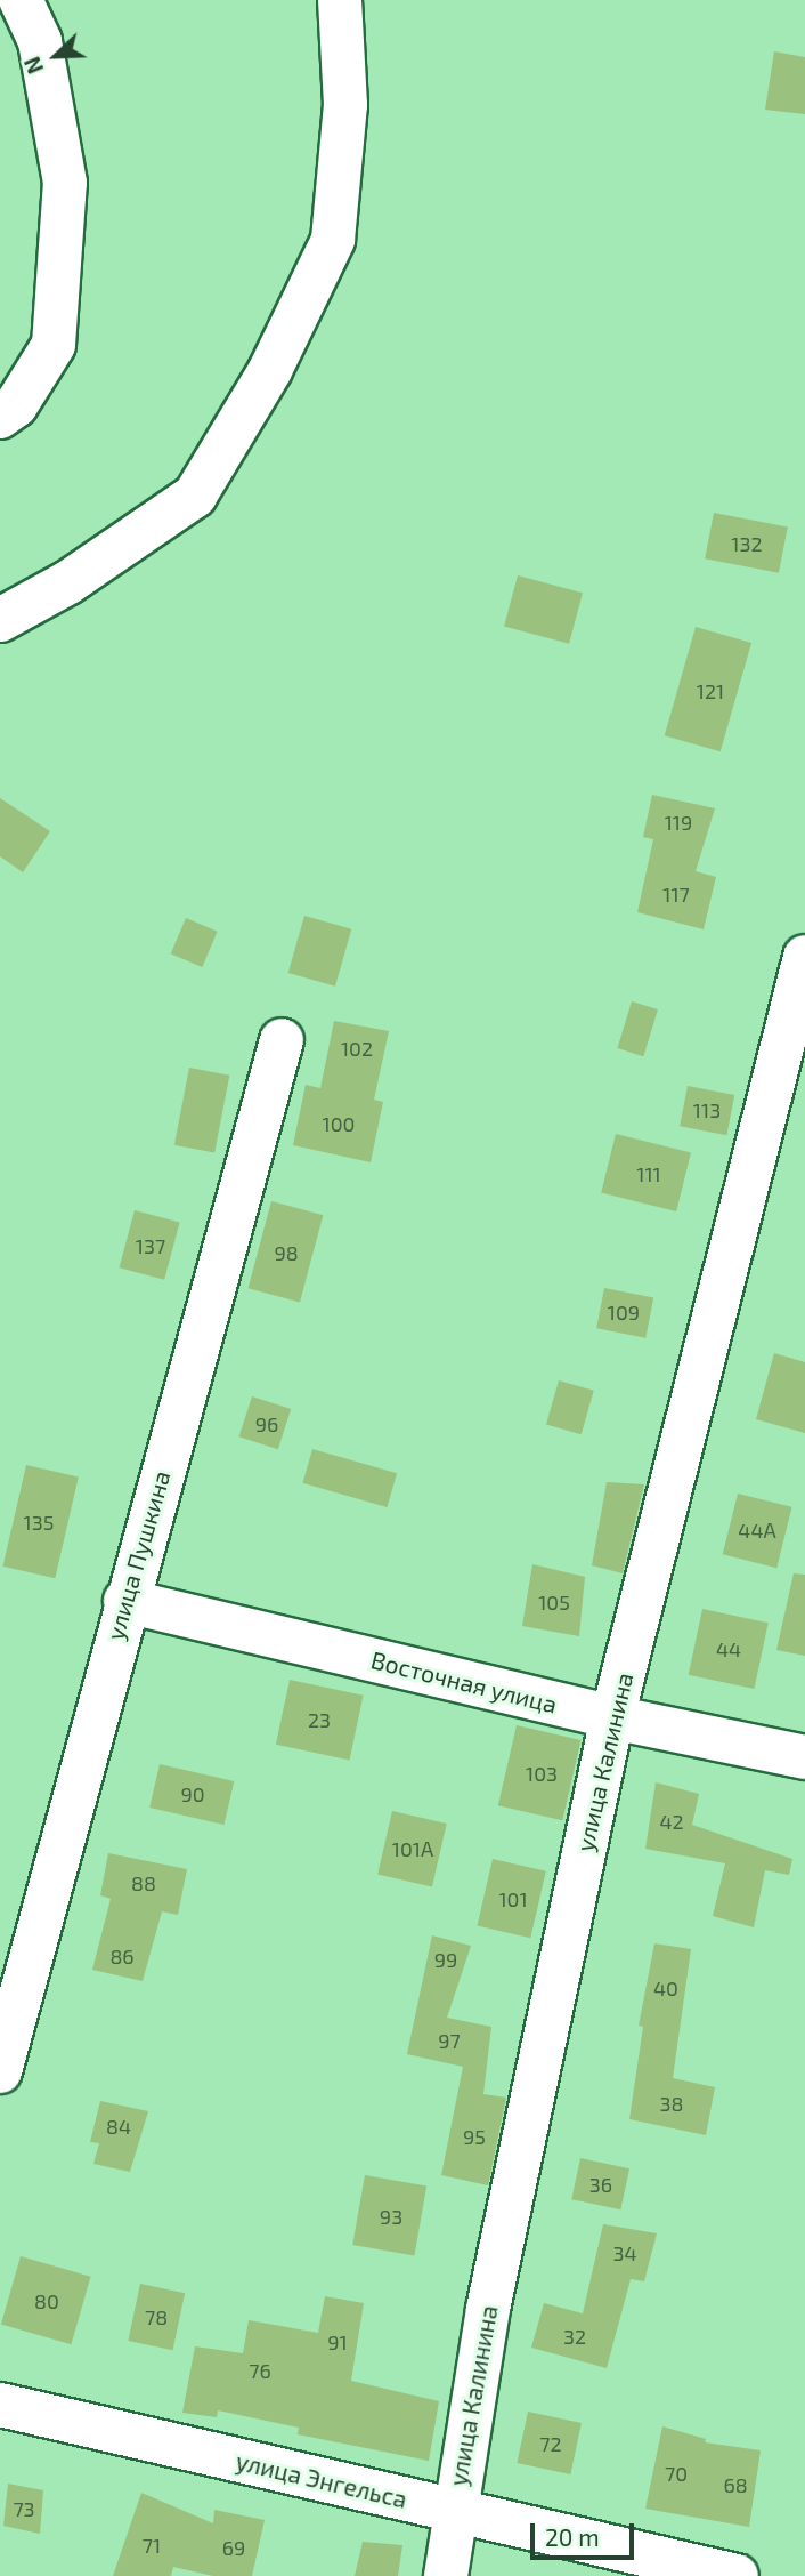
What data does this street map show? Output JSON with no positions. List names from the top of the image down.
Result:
{
  "streets": {
    "street": [
      "улица Пушкина",
      "Восточная улица",
      "улица Калинина",
      "улица Энгельса"
    ]
  },
  "crossings": [
    ["улица Пушкина", "Восточная улица"],
    ["Восточная улица", "улица Калинина"],
    ["улица Калинина", "улица Энгельса"]
  ],
  "house_numbers": [
    "132",
    "121",
    "119",
    "117",
    "102",
    "113",
    "100",
    "111",
    "137",
    "98",
    "109",
    "96",
    "135",
    "44А",
    "105",
    "44",
    "23",
    "103",
    "90",
    "42",
    "101А",
    "88",
    "101",
    "86",
    "99",
    "40",
    "97",
    "38",
    "84",
    "95",
    "36",
    "93",
    "34",
    "80",
    "78",
    "32",
    "91",
    "76",
    "72",
    "70",
    "68",
    "73",
    "71",
    "69"
  ],
  "scale_bar": "20 m",
  "north": "bottom left"
}
